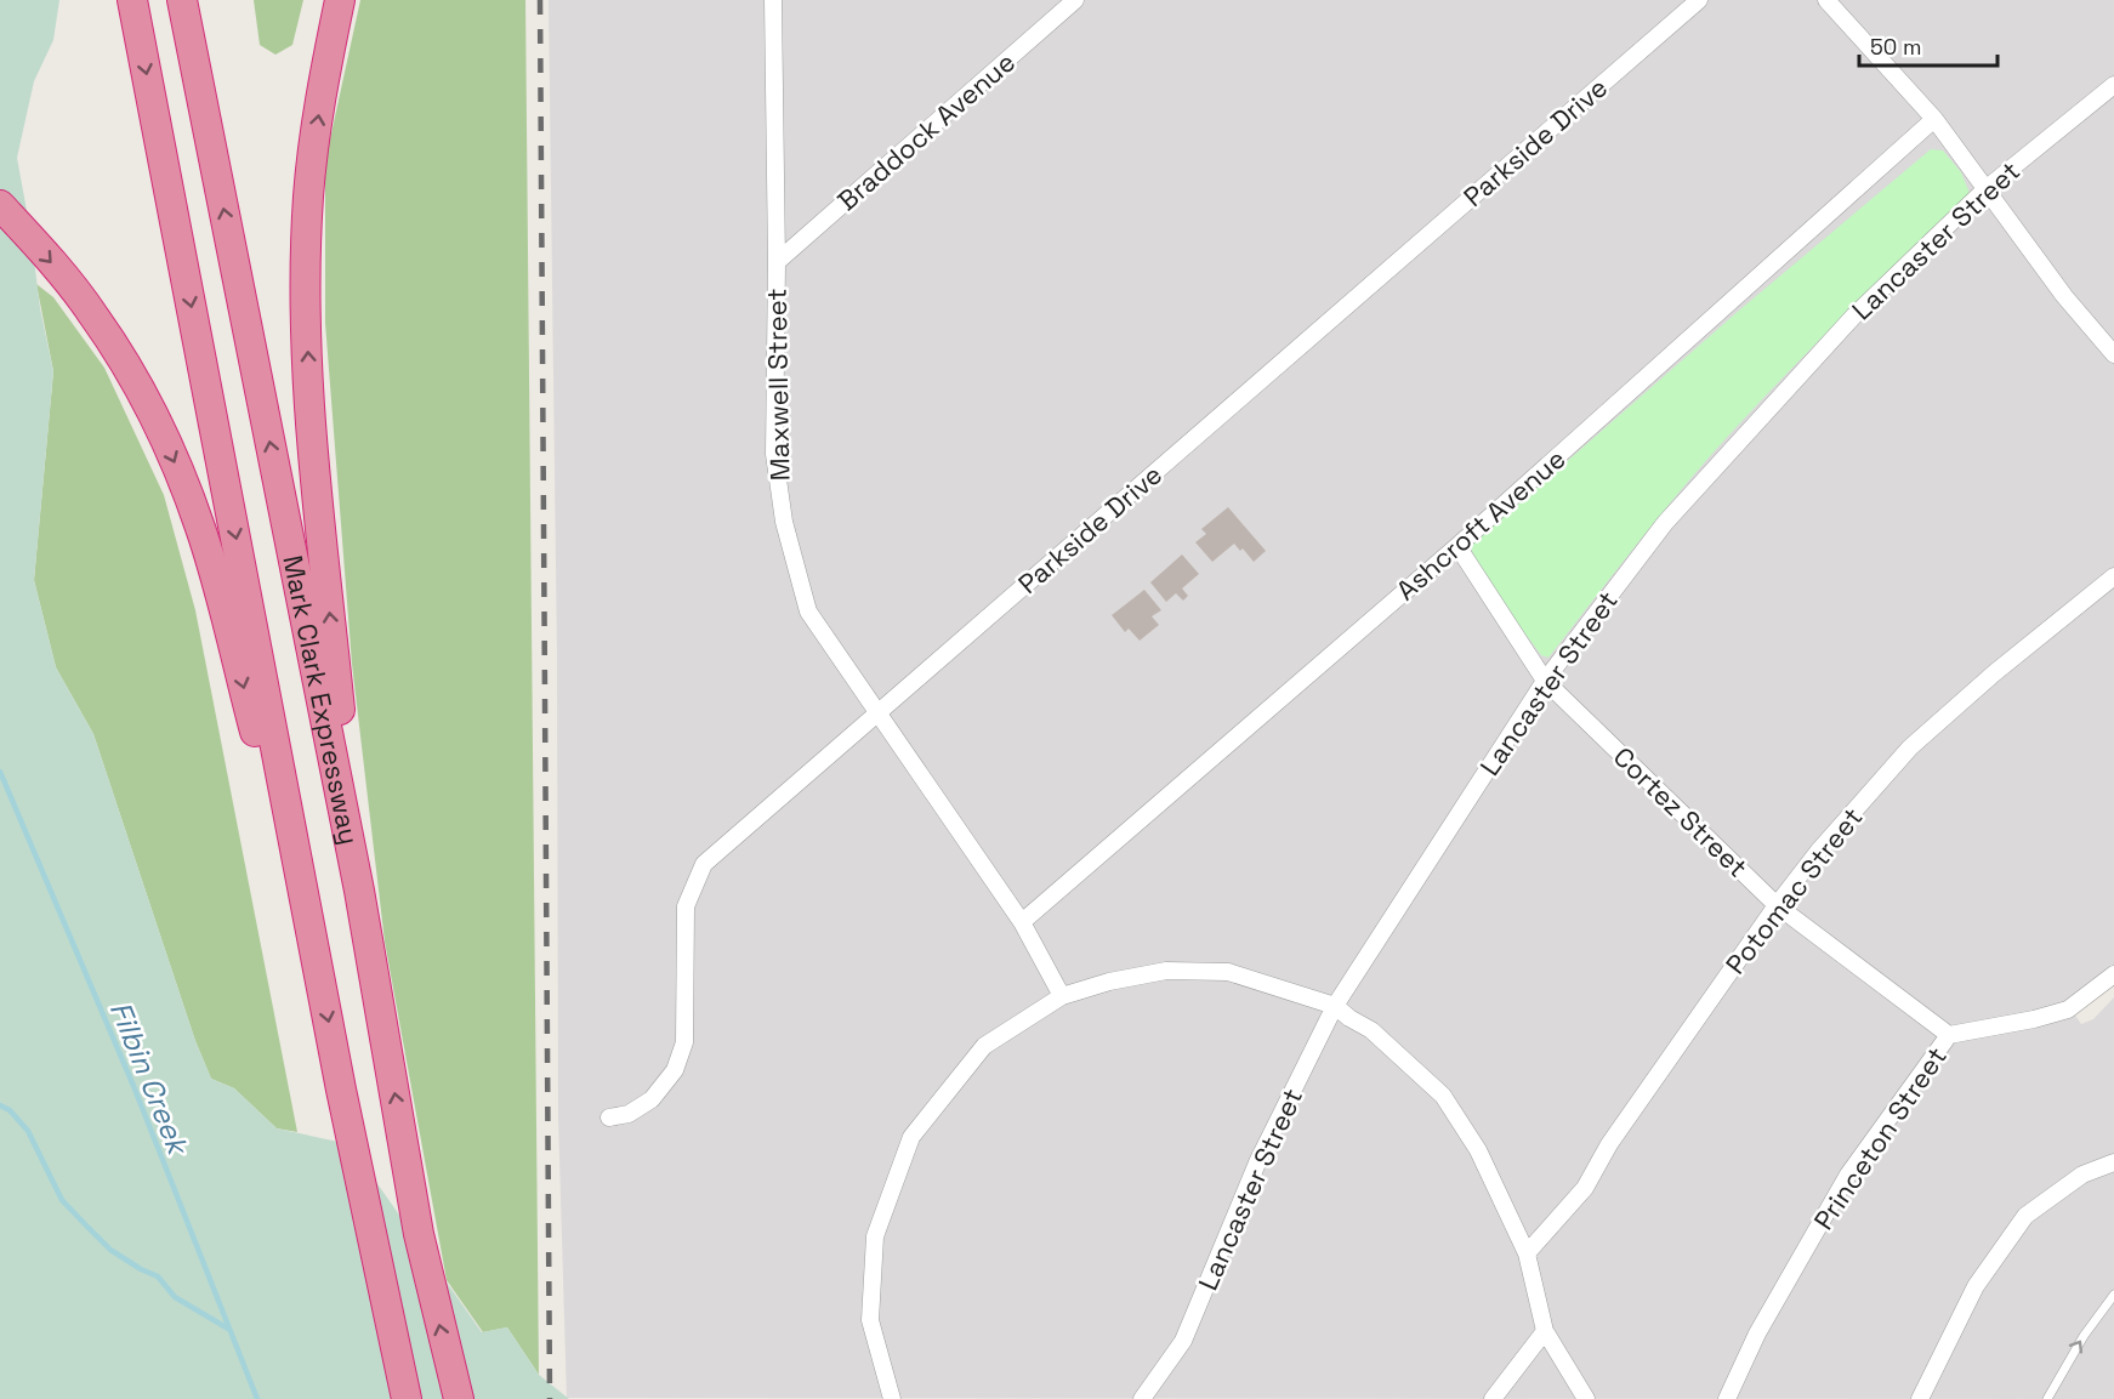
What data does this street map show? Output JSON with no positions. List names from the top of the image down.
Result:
{
  "streets": {
    "highway": ["Mark Clark Expressway"],
    "street": [
      "Braddock Avenue",
      "Parkside Drive",
      "Lancaster Street",
      "Maxwell Street",
      "Ashcroft Avenue",
      "Cortez Street",
      "Potomac Street",
      "Princeton Street"
    ]
  },
  "crossings": [
    ["Braddock Avenue", "Maxwell Street"],
    ["Parkside Drive", "Maxwell Street"],
    ["Lancaster Street", "Cortez Street"],
    ["Maxwell Street", "Ashcroft Avenue"],
    ["Ashcroft Avenue", "Cortez Street"],
    ["Cortez Street", "Potomac Street"],
    ["Cortez Street", "Princeton Street"]
  ],
  "water": ["Filbin Creek"],
  "scale_bar": "50 m"
}
